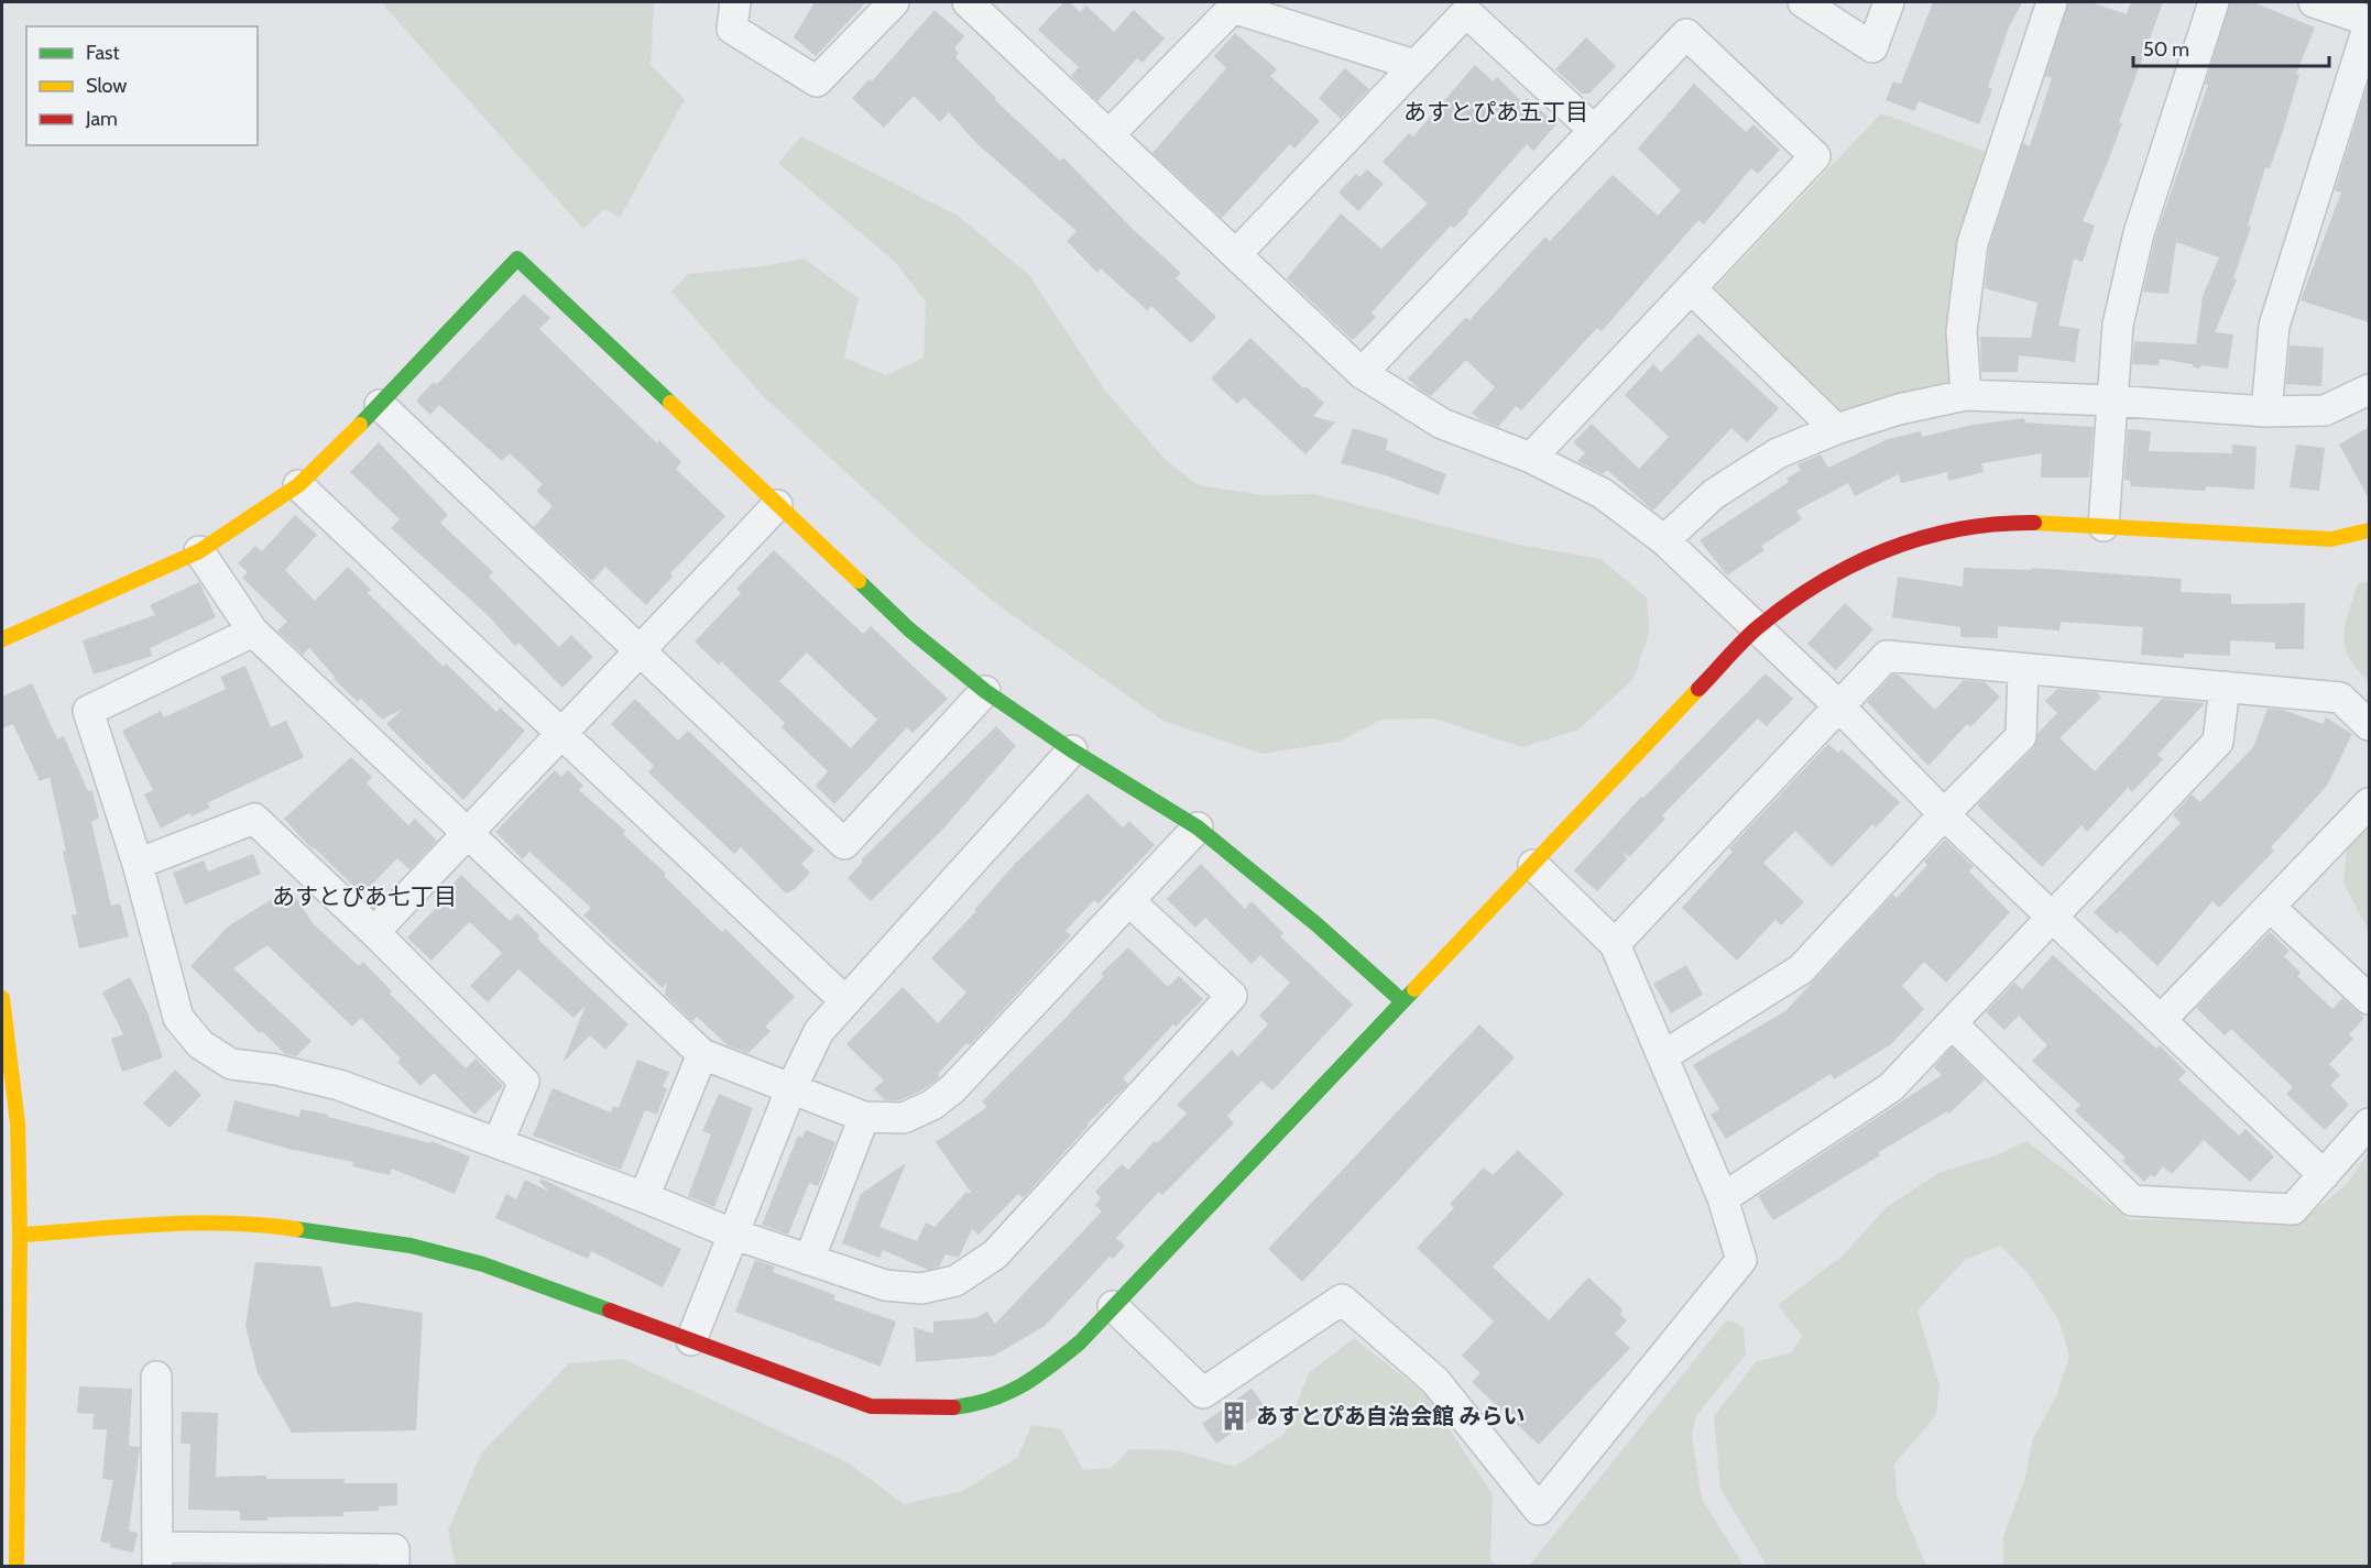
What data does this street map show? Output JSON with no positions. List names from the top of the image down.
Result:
{
  "districts": ["あすとぴあ五丁目", "あすとぴあ七丁目"],
  "places": {
    "building": ["あすとぴあ自治会館 みらい"]
  },
  "legend": ["Fast", "Slow", "Jam"],
  "scale_bar": "50 m"
}
